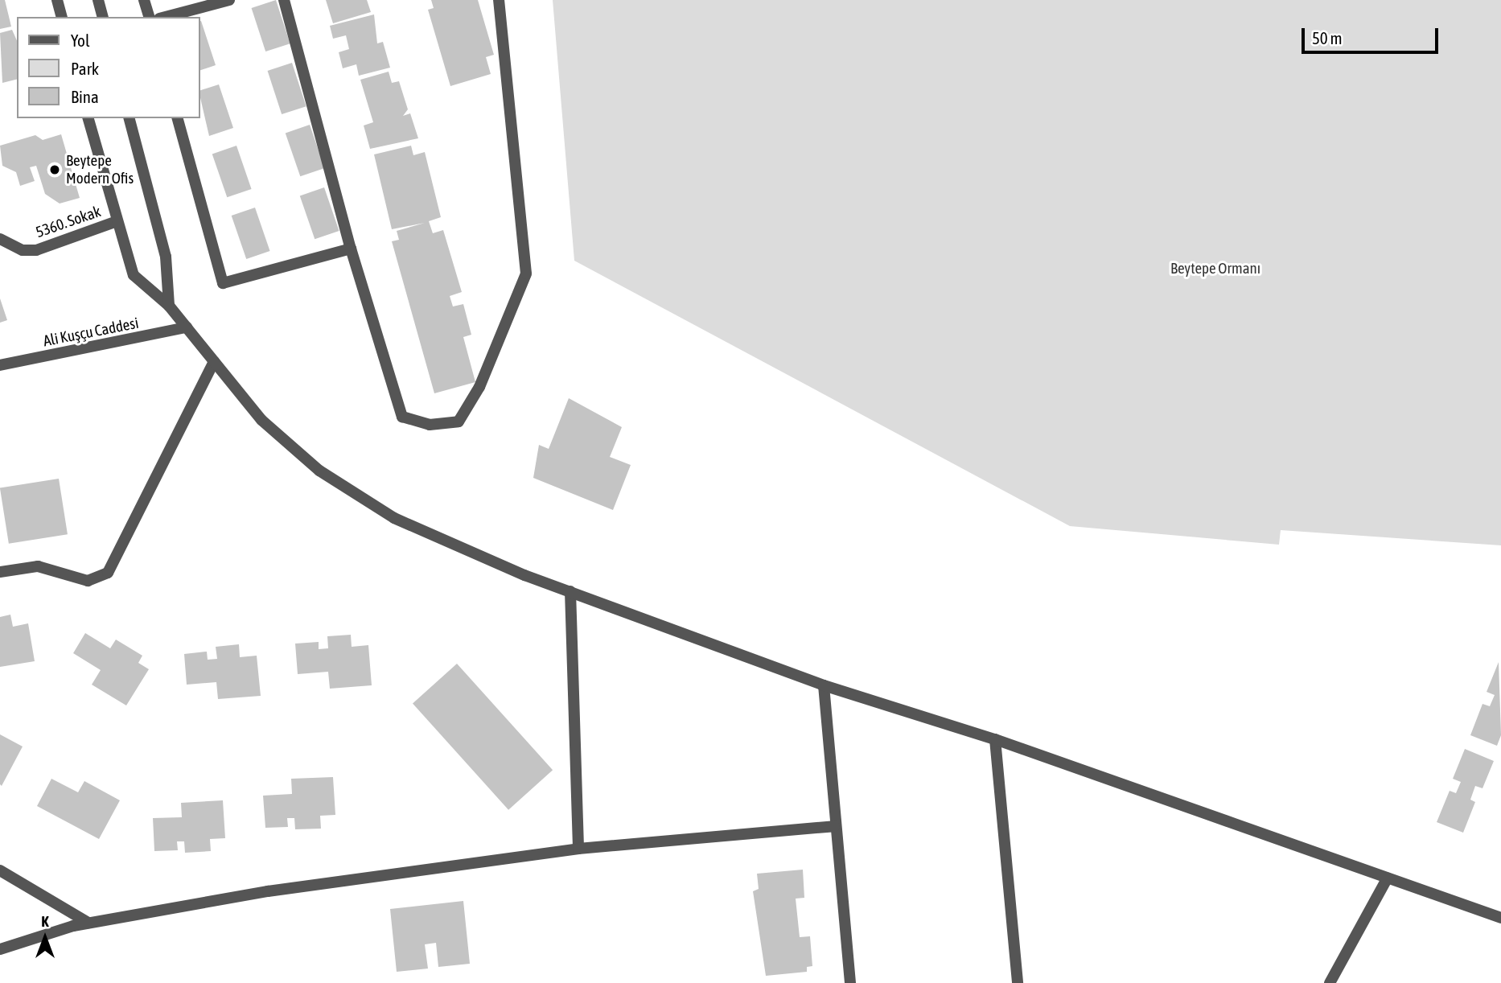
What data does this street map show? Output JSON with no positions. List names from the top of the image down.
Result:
{
  "streets": {
    "street": ["5360. Sokak", "Ali Kuşçu Caddesi"]
  },
  "parks": ["Beytepe Ormanı"],
  "places": ["Beytepe Modern Ofis"],
  "legend": ["Yol", "Park", "Bina"],
  "scale_bar": "50 m",
  "north": "top"
}
